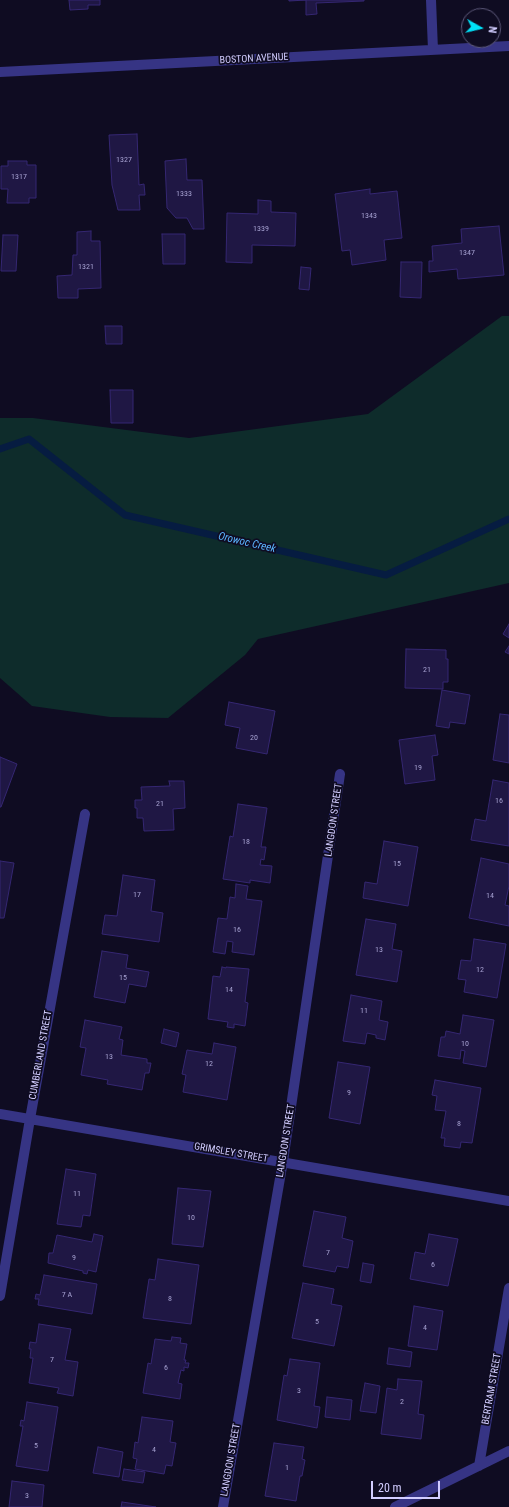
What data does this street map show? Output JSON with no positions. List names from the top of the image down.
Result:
{
  "streets": {
    "street": [
      "BOSTON AVENUE",
      "LANGDON STREET",
      "CUMBERLAND STREET",
      "GRIMSLEY STREET",
      "BERTRAM STREET"
    ]
  },
  "crossings": [
    ["LANGDON STREET", "GRIMSLEY STREET"],
    ["CUMBERLAND STREET", "GRIMSLEY STREET"]
  ],
  "water": ["Orowoc Creek"],
  "house_numbers": [
    "1327",
    "1317",
    "1333",
    "1343",
    "1339",
    "1347",
    "1321",
    "21",
    "20",
    "19",
    "16",
    "21",
    "18",
    "15",
    "17",
    "14",
    "16",
    "13",
    "12",
    "15",
    "14",
    "11",
    "10",
    "13",
    "12",
    "9",
    "8",
    "11",
    "10",
    "7",
    "9",
    "6",
    "7 A",
    "8",
    "5",
    "4",
    "7",
    "6",
    "3",
    "2",
    "5",
    "4",
    "1",
    "3"
  ],
  "scale_bar": "20 m",
  "north": "right"
}
